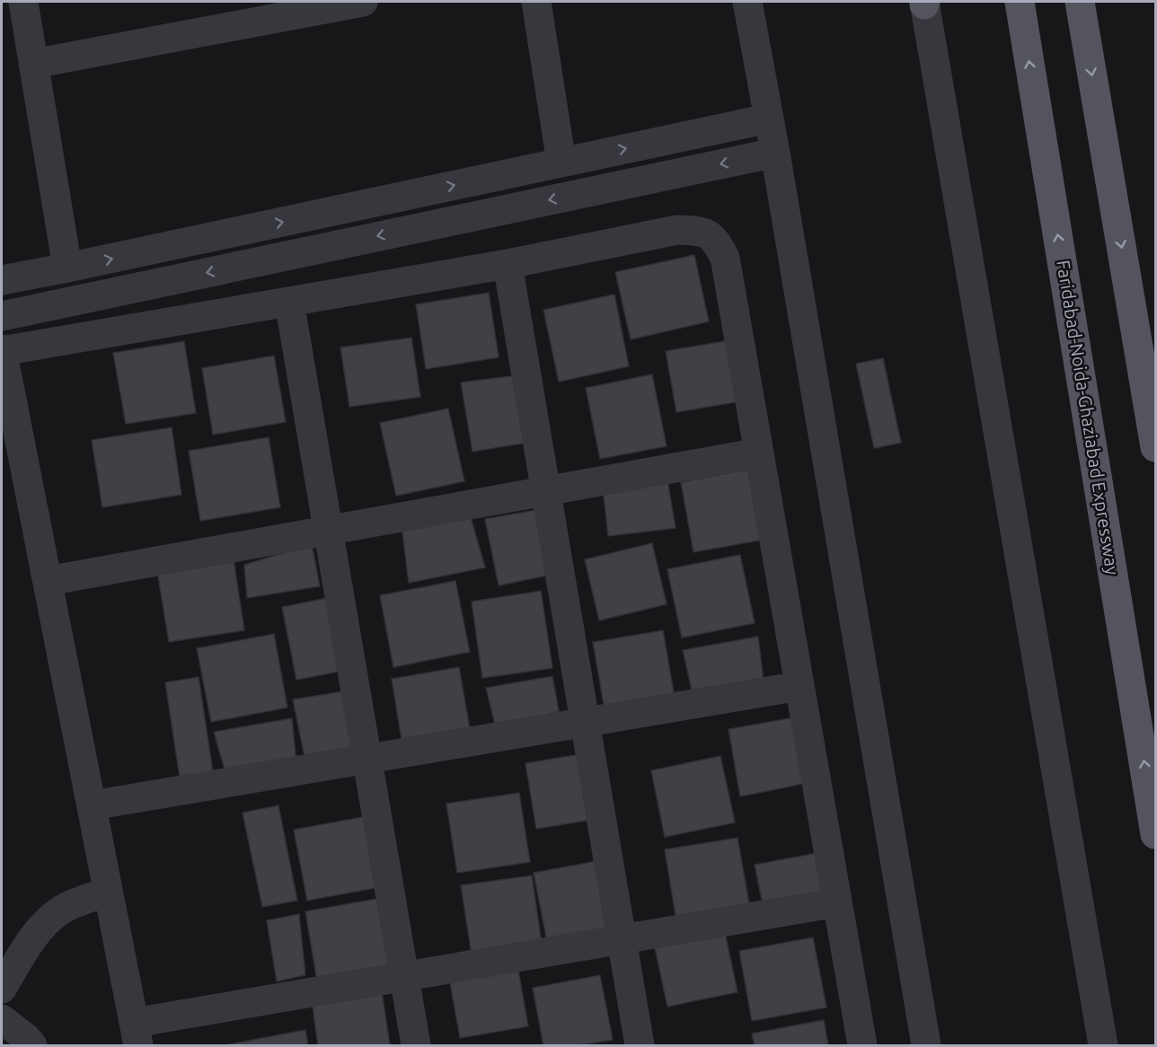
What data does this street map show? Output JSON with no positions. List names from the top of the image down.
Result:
{
  "streets": {
    "main road": ["Faridabad-Noida-Ghaziabad Expressway"]
  }
}
